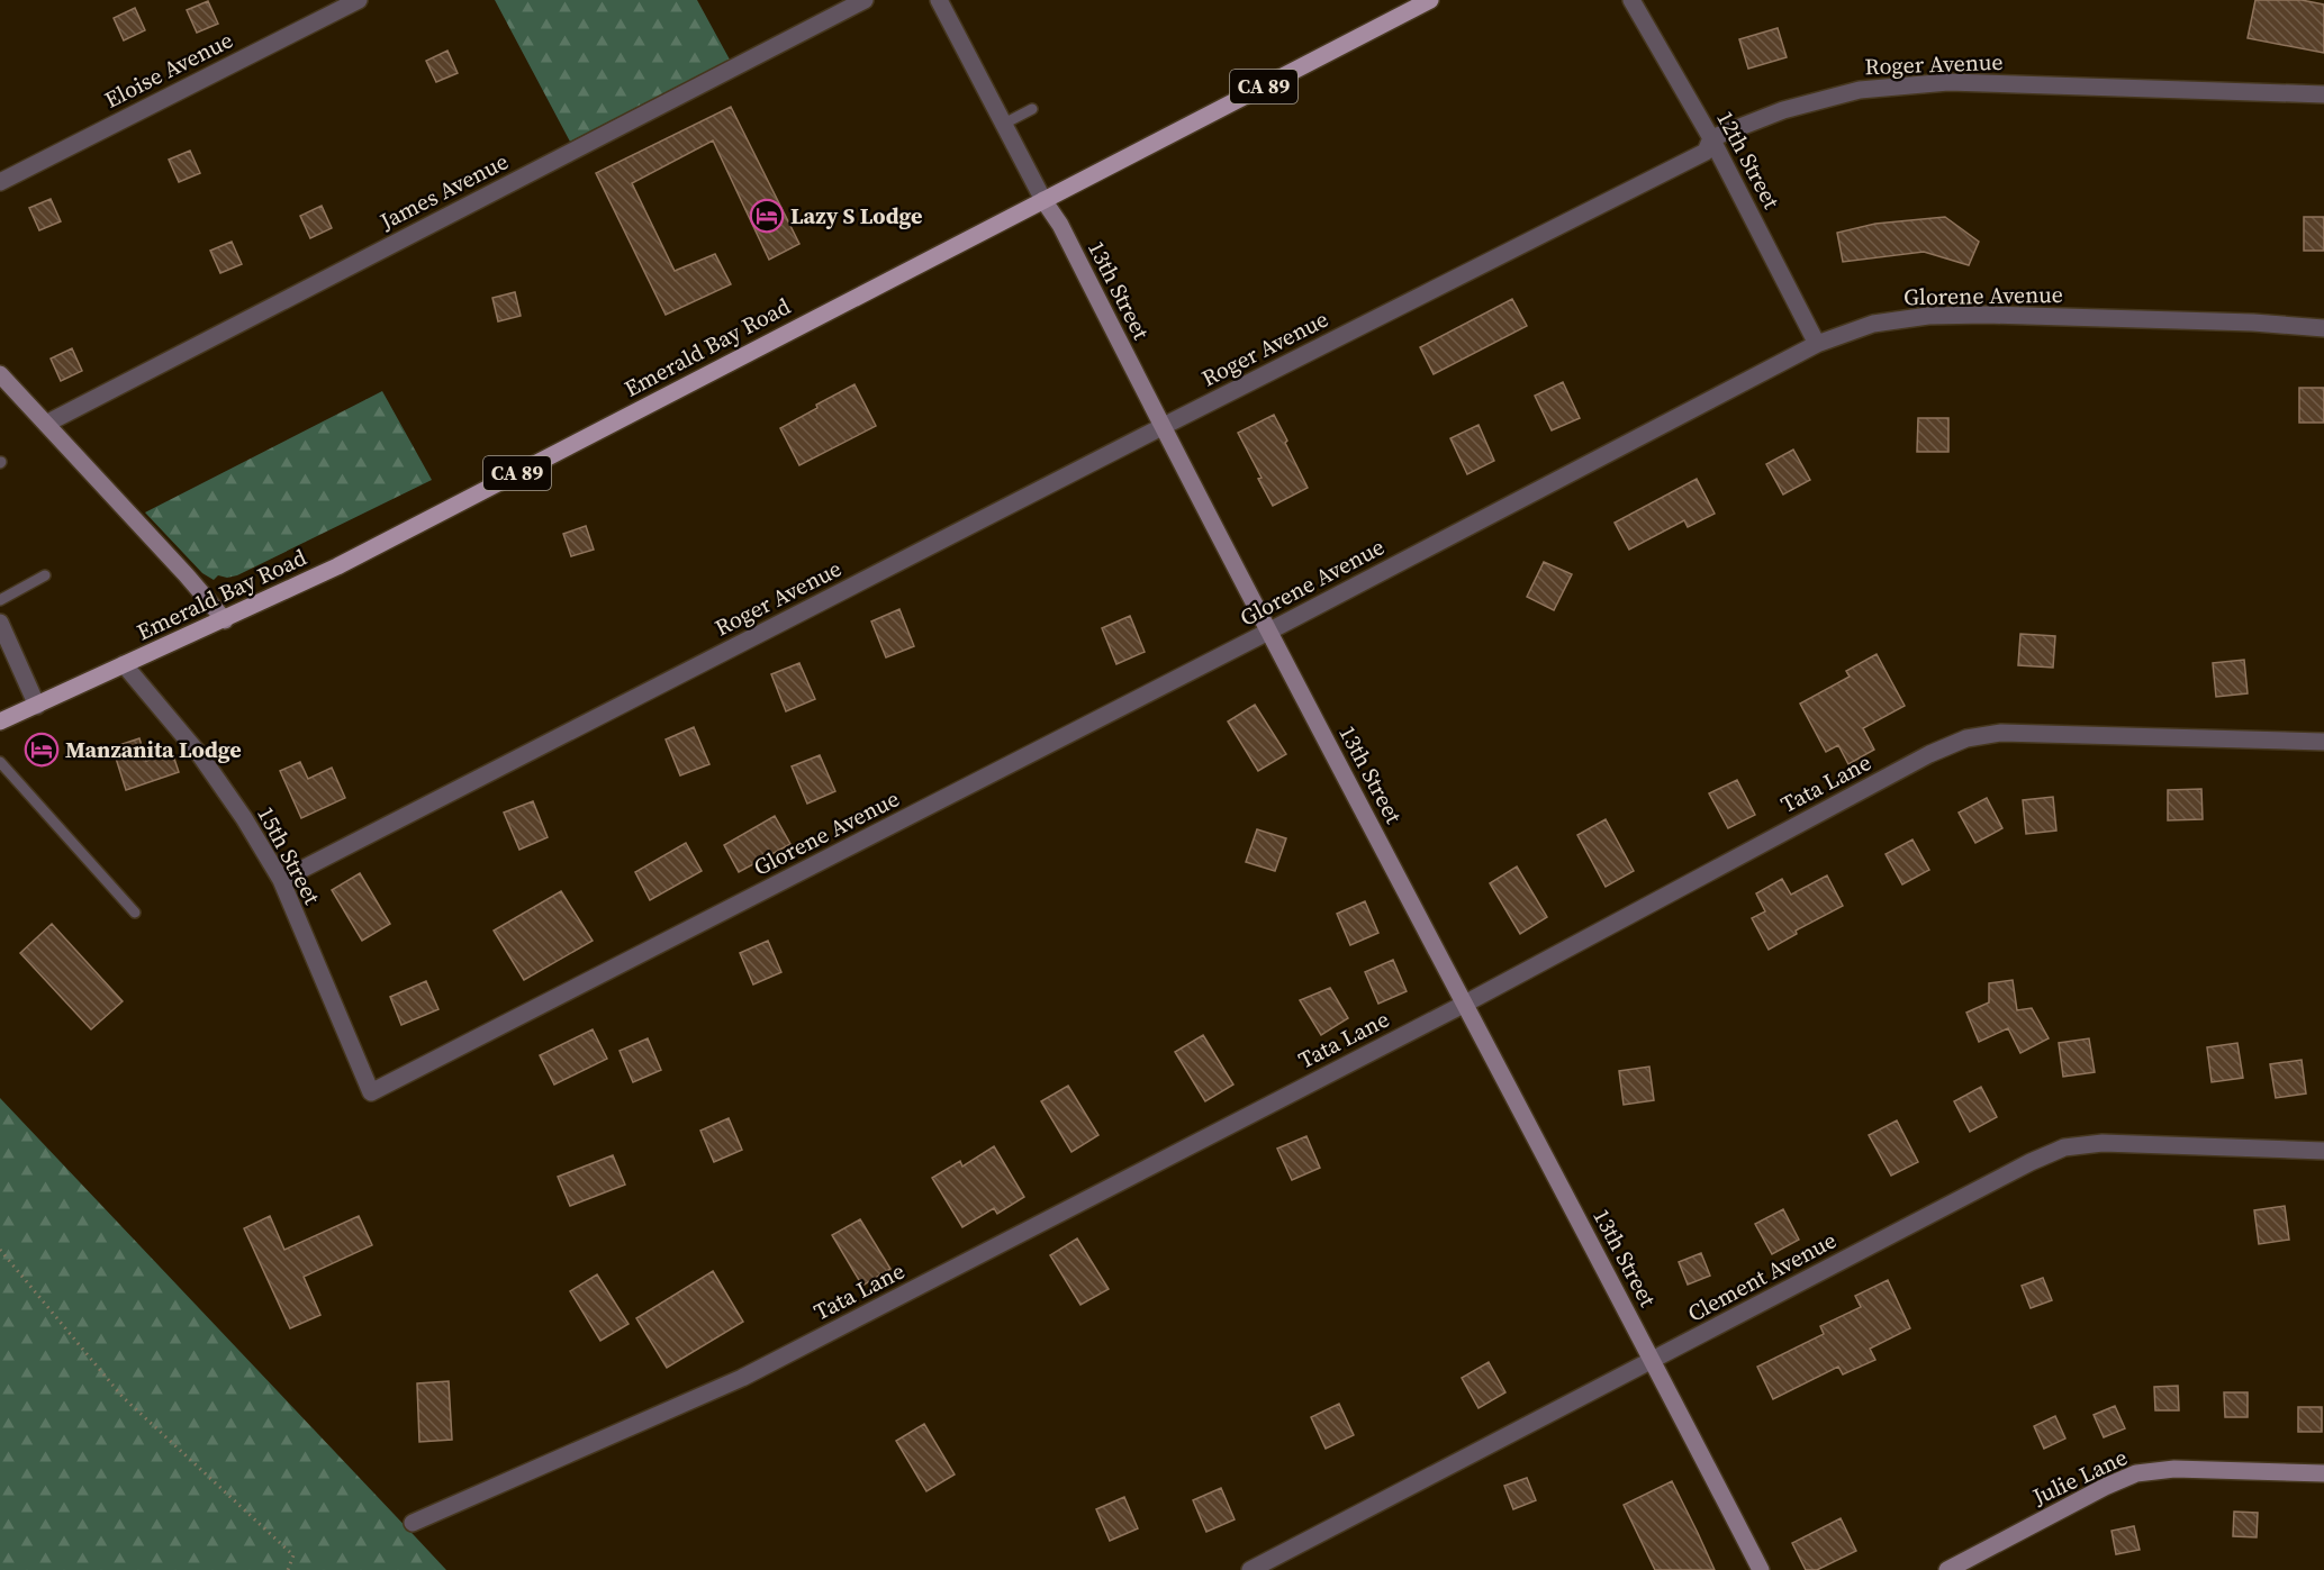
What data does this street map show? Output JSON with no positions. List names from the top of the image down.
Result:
{
  "streets": {
    "main road": ["CA 89", "Emerald Bay Road"],
    "street": [
      "Roger Avenue",
      "Eloise Avenue",
      "12th Street",
      "James Avenue",
      "13th Street",
      "Glorene Avenue",
      "Tata Lane",
      "15th Street",
      "Clement Avenue",
      "Julie Lane"
    ]
  },
  "crossings": [
    ["Roger Avenue", "12th Street"],
    ["Roger Avenue", "13th Street"],
    ["Roger Avenue", "15th Street"],
    ["12th Street", "Glorene Avenue"],
    ["13th Street", "Glorene Avenue"],
    ["13th Street", "Emerald Bay Road"],
    ["13th Street", "Tata Lane"],
    ["13th Street", "Clement Avenue"],
    ["Glorene Avenue", "15th Street"],
    ["Emerald Bay Road", "15th Street"]
  ],
  "places": {
    "hotel": ["Lazy S Lodge", "Manzanita Lodge"]
  }
}
